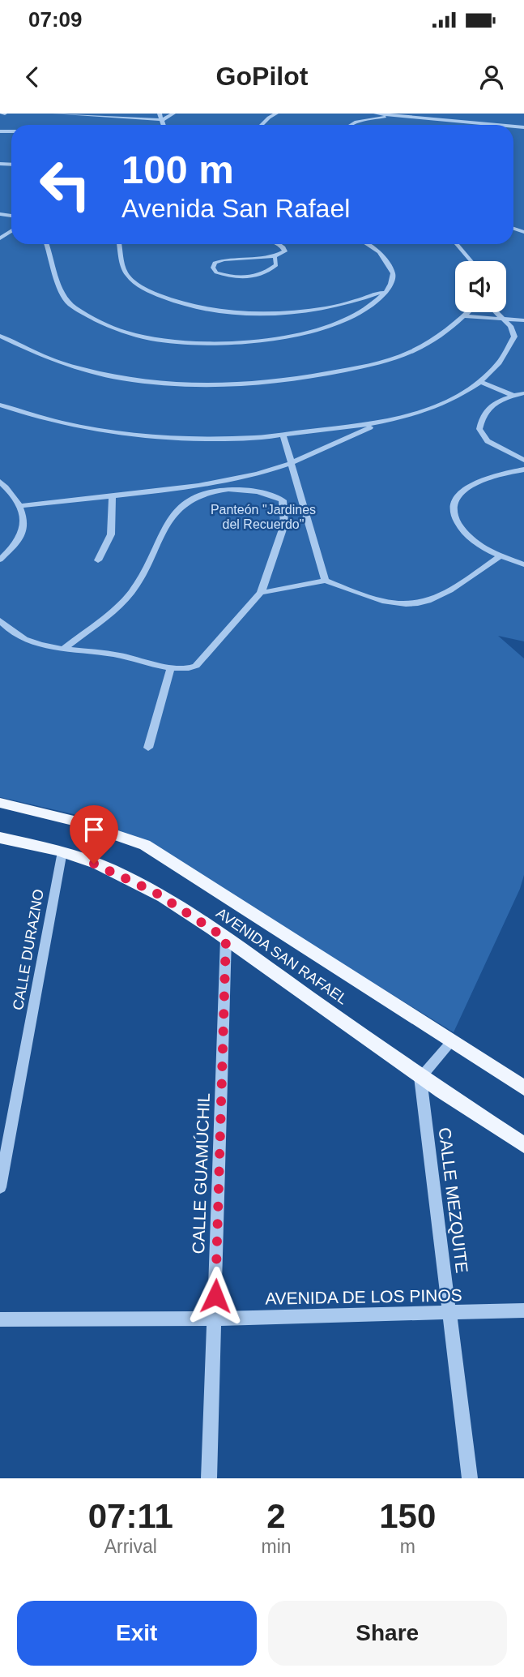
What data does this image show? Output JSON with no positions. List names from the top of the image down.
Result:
{
  "streets": {
    "main road": ["AVENIDA SAN RAFAEL"],
    "street": [
      "CALLE DURAZNO",
      "CALLE GUAMÚCHIL",
      "CALLE MEZQUITE",
      "AVENIDA DE LOS PINOS"
    ]
  },
  "crossings": [
    ["CALLE DURAZNO", "AVENIDA SAN RAFAEL"],
    ["AVENIDA SAN RAFAEL", "CALLE GUAMÚCHIL"],
    ["AVENIDA SAN RAFAEL", "CALLE MEZQUITE"],
    ["CALLE GUAMÚCHIL", "AVENIDA DE LOS PINOS"],
    ["CALLE MEZQUITE", "AVENIDA DE LOS PINOS"]
  ],
  "parks": ["Panteón \"Jardines del Recuerdo\""],
  "page": {
    "status": "07:09",
    "header": "GoPilot",
    "turn": ["100 m", "Avenida San Rafael"],
    "eta": [
      "07:11",
      "Arrival",
      "2",
      "min",
      "150",
      "m"
    ],
    "buttons": ["Exit", "Share"]
  }
}
